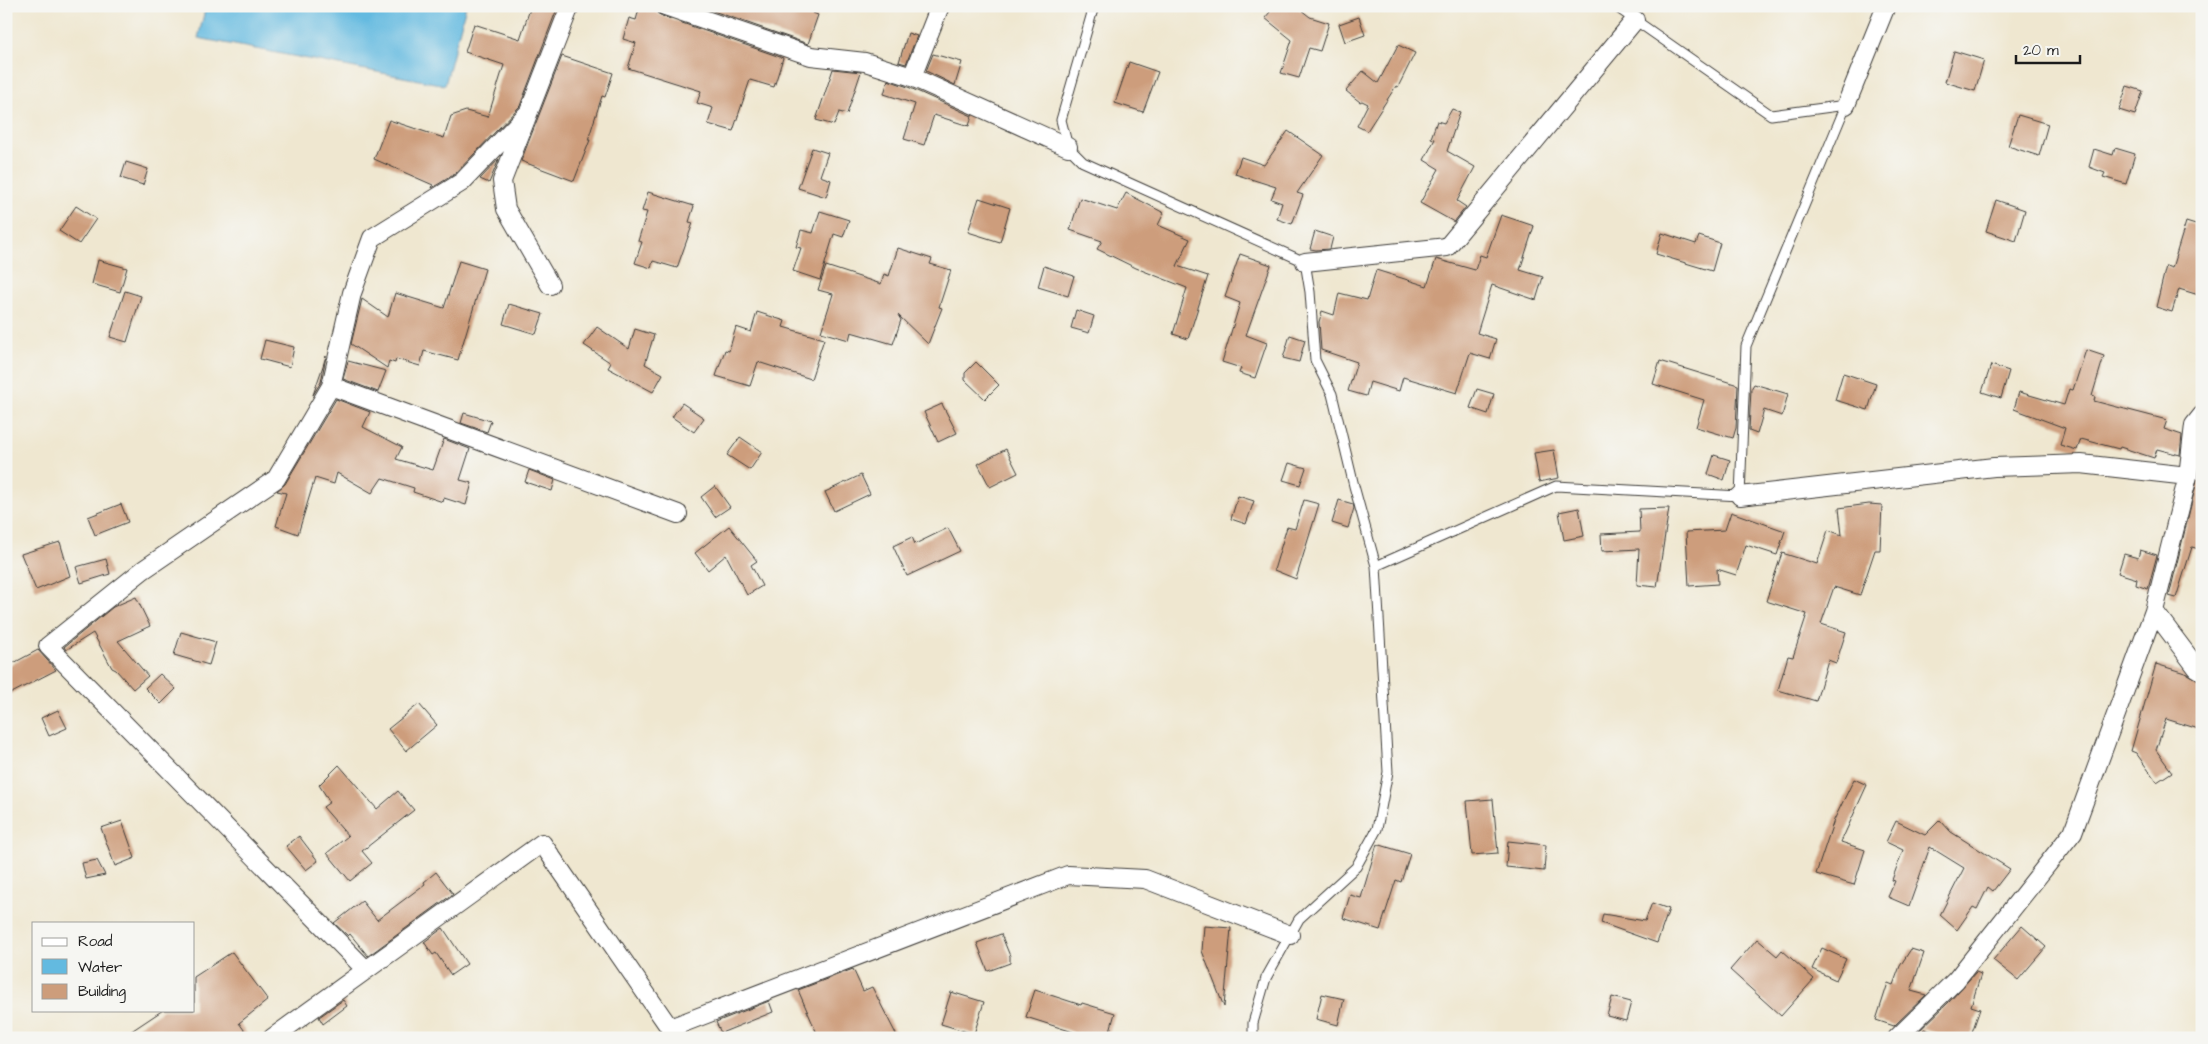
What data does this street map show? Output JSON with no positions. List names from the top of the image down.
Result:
{
  "legend": ["Road", "Water", "Building"],
  "scale_bar": "20 m"
}
